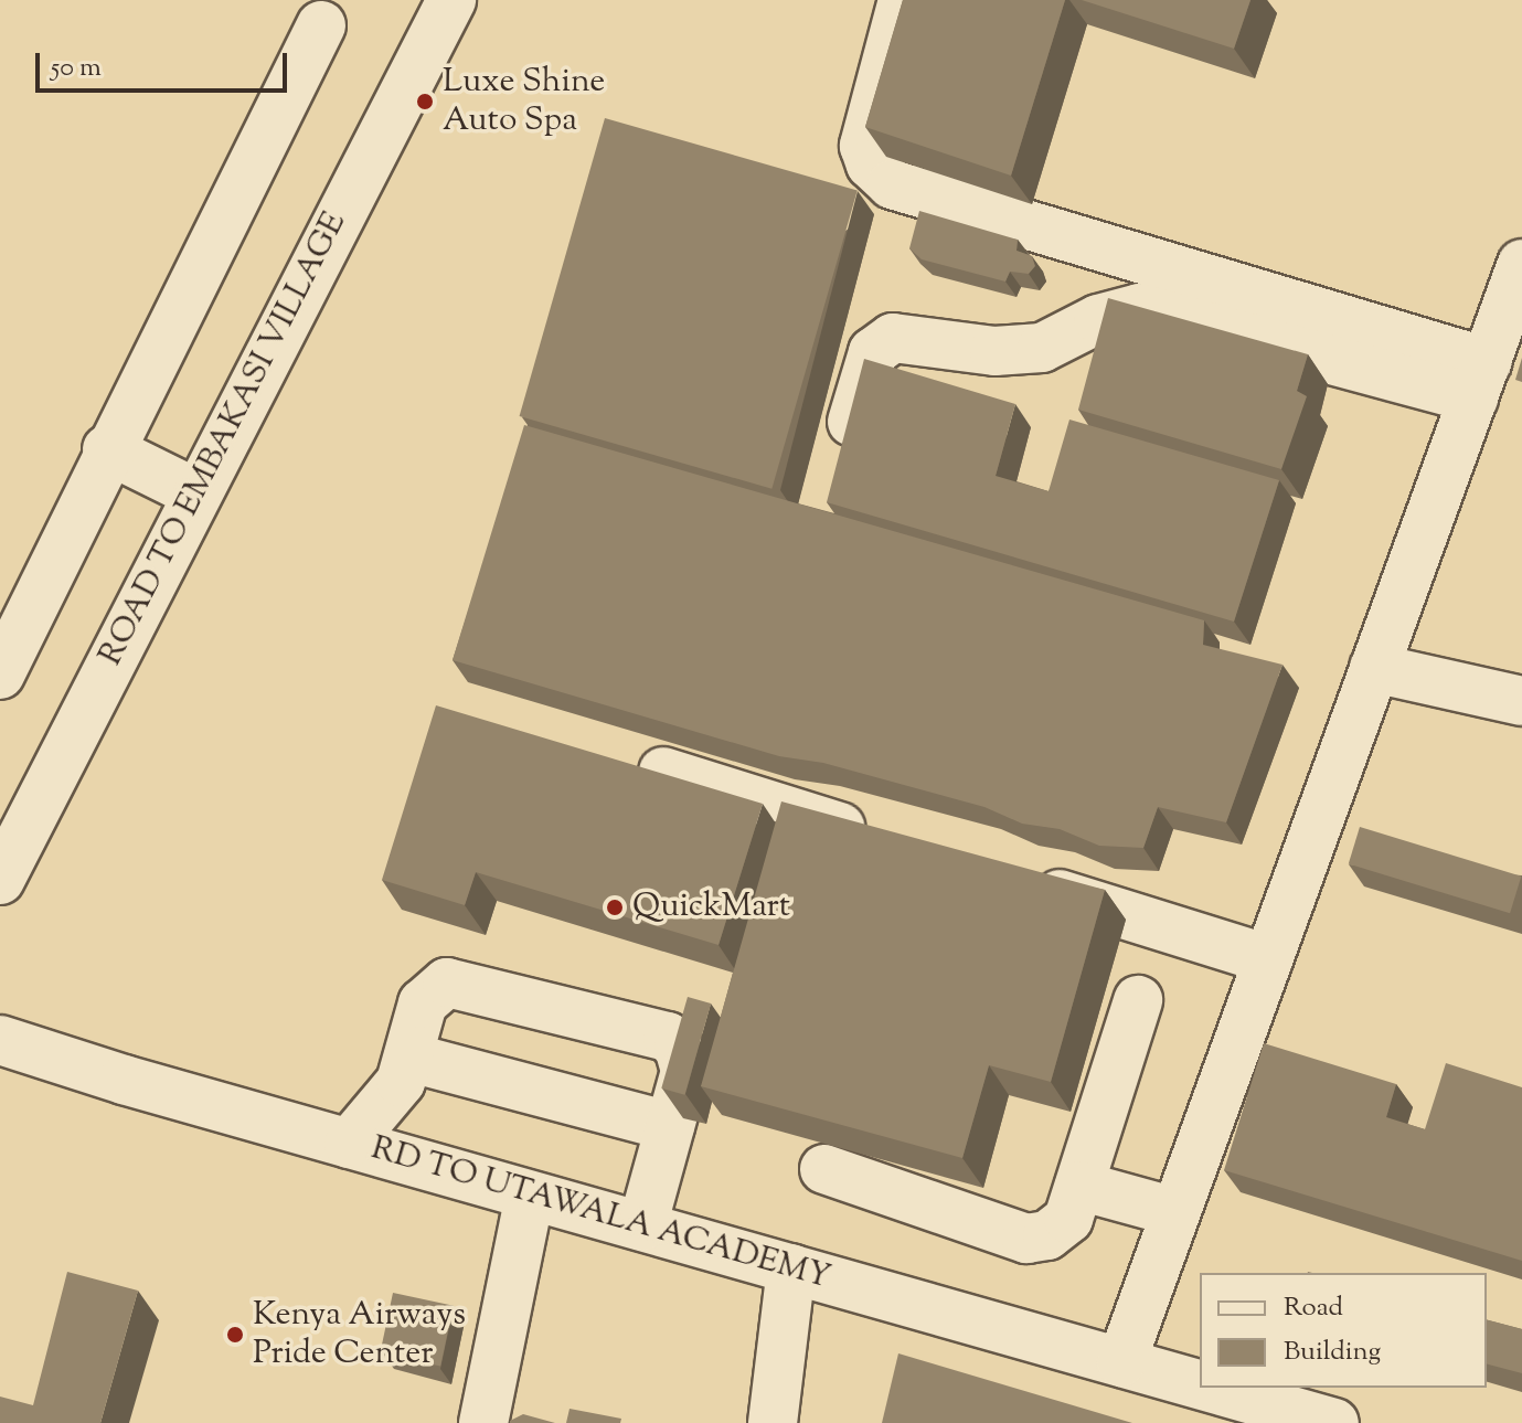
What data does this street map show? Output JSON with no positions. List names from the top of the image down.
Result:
{
  "streets": {
    "street": ["ROAD TO EMBAKASI VILLAGE", "RD TO UTAWALA ACADEMY"]
  },
  "places": ["Luxe Shine Auto Spa", "QuickMart", "Kenya Airways Pride Center"],
  "legend": ["Road", "Building"],
  "scale_bar": "50 m"
}
